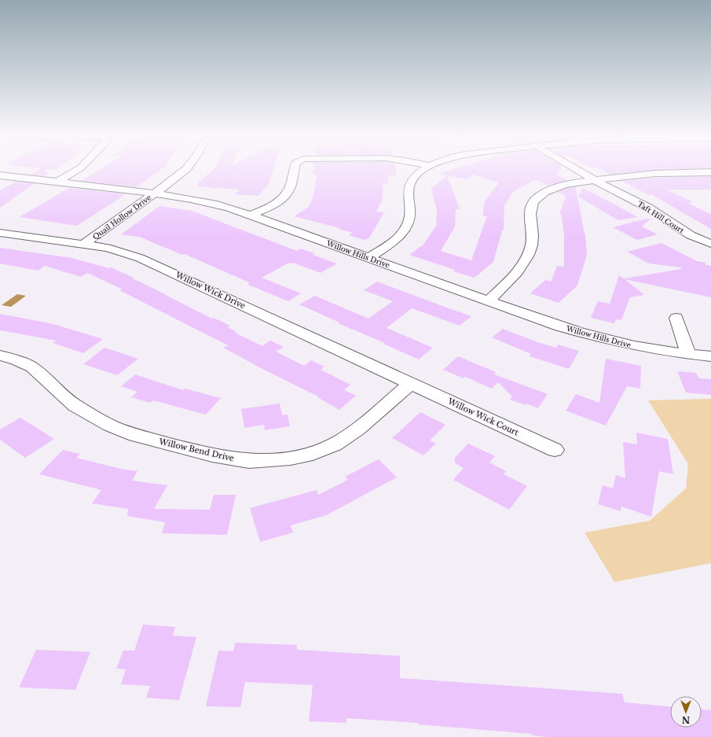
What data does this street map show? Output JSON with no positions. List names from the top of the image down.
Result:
{
  "streets": {
    "street": [
      "Quail Hollow Drive",
      "Taft Hill Court",
      "Willow Hills Drive",
      "Willow Wick Drive",
      "Willow Wick Court",
      "Willow Bend Drive"
    ]
  },
  "crossings": [
    ["Quail Hollow Drive", "Willow Hills Drive"],
    ["Quail Hollow Drive", "Willow Wick Drive"],
    ["Willow Wick Drive", "Willow Wick Court"],
    ["Willow Wick Drive", "Willow Bend Drive"],
    ["Willow Wick Court", "Willow Bend Drive"]
  ],
  "north": "bottom"
}
